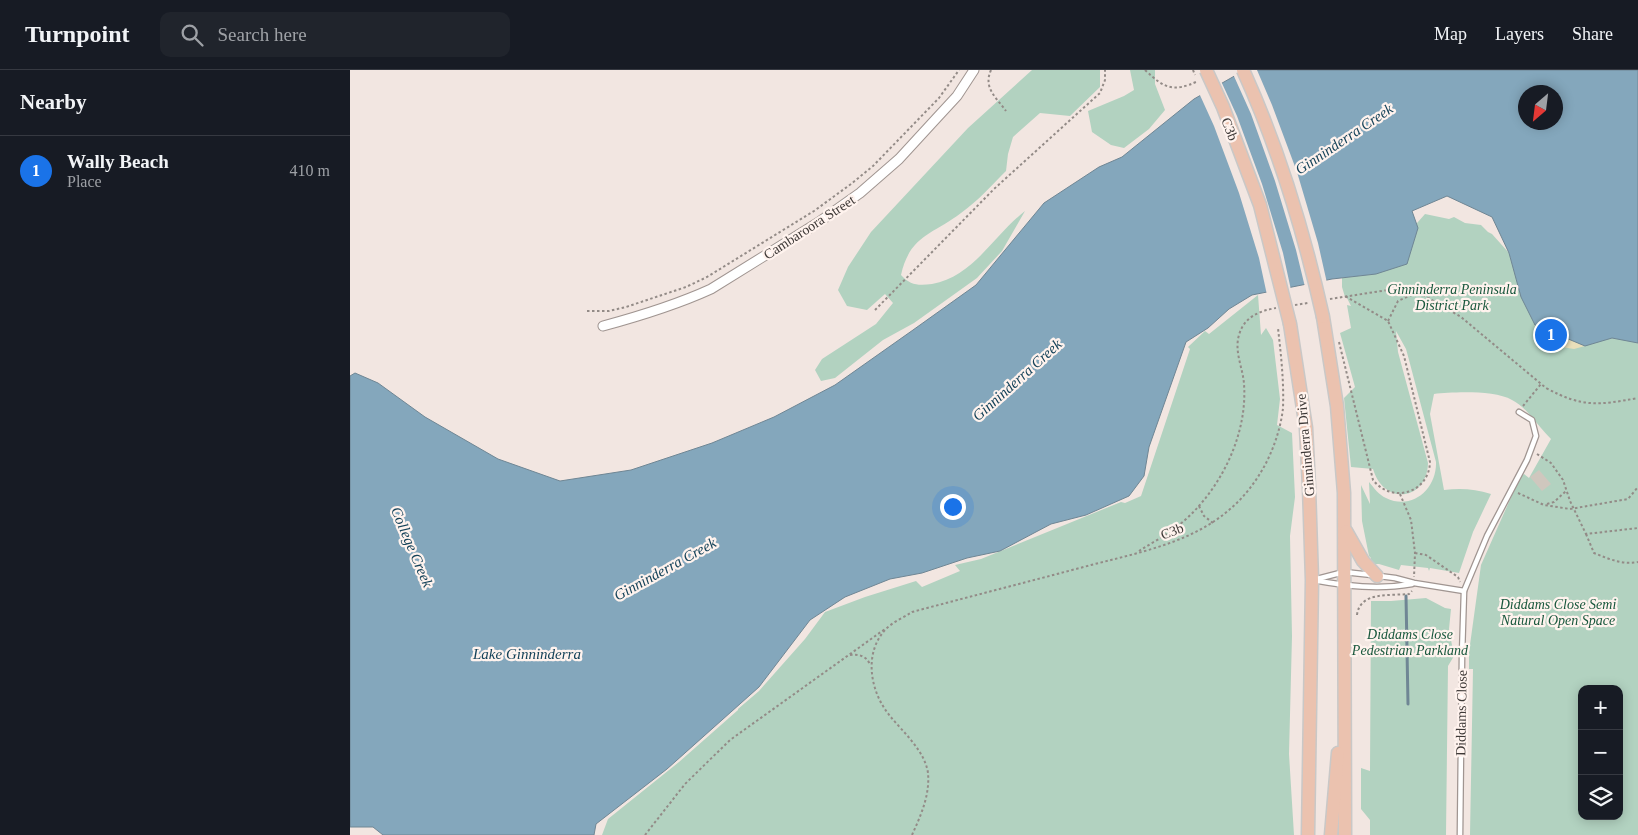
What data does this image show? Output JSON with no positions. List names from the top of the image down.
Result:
{
  "streets": {
    "main road": ["Ginninderra Drive"],
    "street": ["Cambaroora Street"],
    "lane": ["Diddams Close"],
    "path": ["C3b"]
  },
  "crossings": [
    ["C3b", "Ginninderra Drive"]
  ],
  "water": ["Ginninderra Creek", "College Creek", "Lake Ginninderra"],
  "parks": ["Ginninderra Peninsula District Park", "Diddams Close Semi Natural Open Space", "Diddams Close Pedestrian Parkland"],
  "north": "bottom left",
  "page": {
    "header": "Turnpoint",
    "search": "Search here",
    "nav": ["Map", "Layers", "Share"],
    "heading": "Nearby",
    "list": [
      {
        "mark": "1",
        "name": "Wally Beach",
        "note": "Place",
        "value": "410 m"
      }
    ],
    "pins": "1",
    "map_buttons": ["+", "−"]
  }
}
